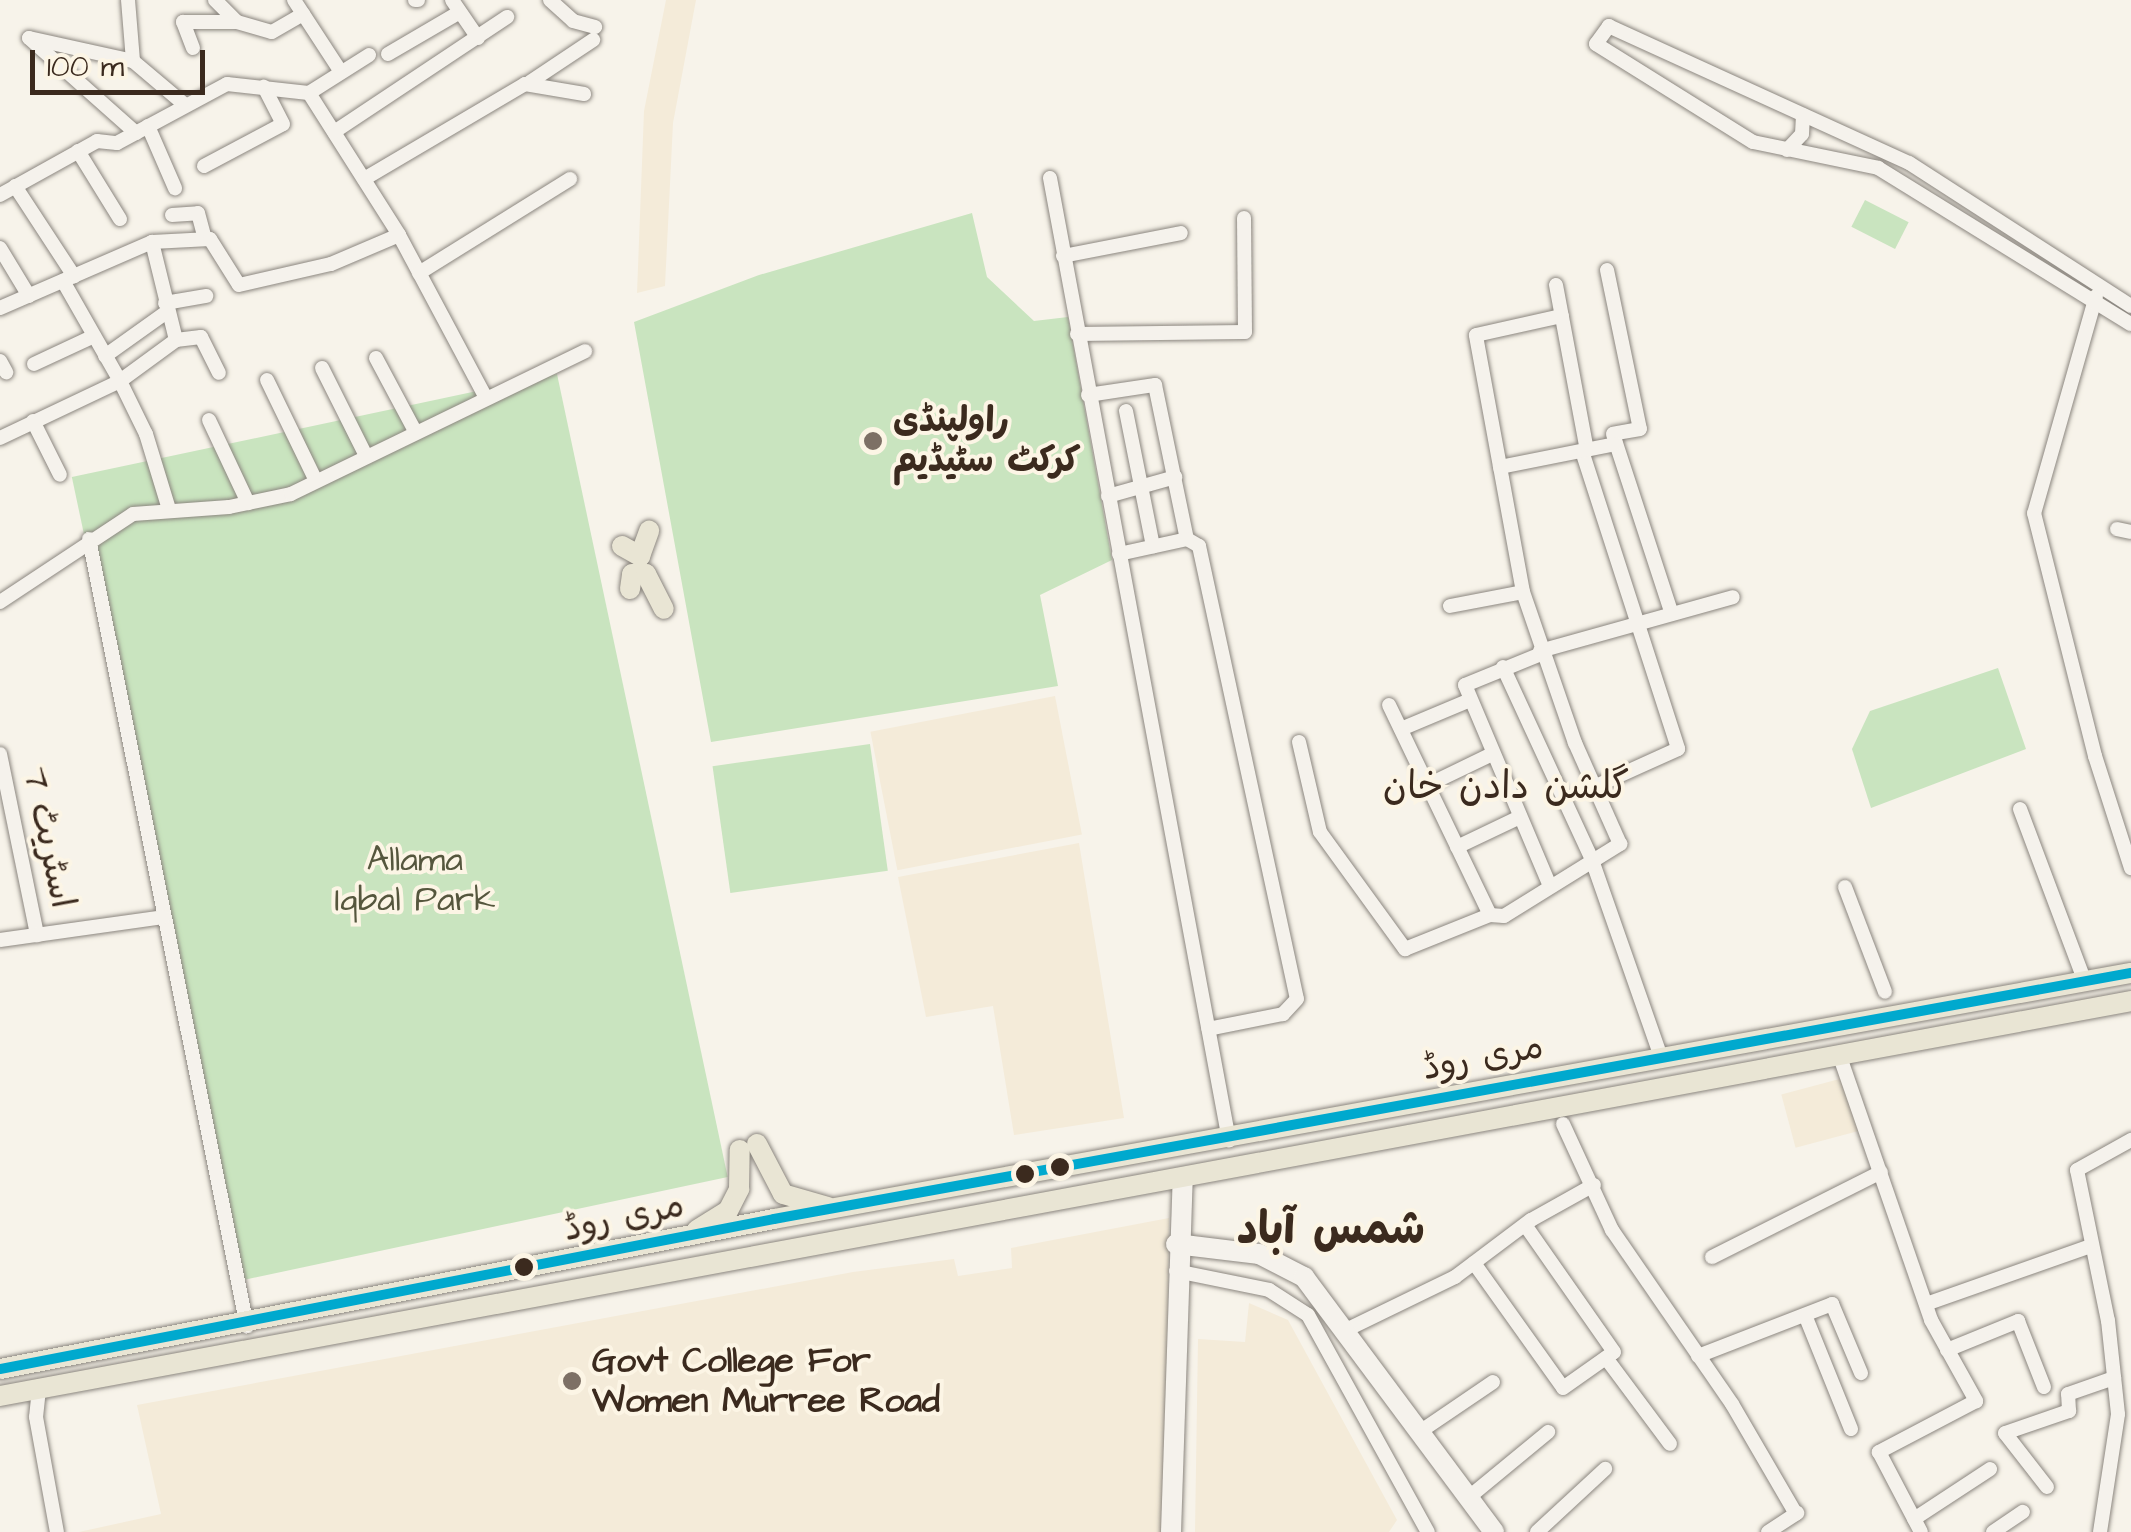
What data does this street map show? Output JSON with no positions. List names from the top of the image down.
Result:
{
  "streets": {
    "main road": ["مری روڈ"],
    "street": ["اسٹریٹ 7"]
  },
  "districts": ["گلشن دادن خان", "شمس آباد"],
  "parks": ["Allama Iqbal Park"],
  "places": ["راولپنڈی کرکٹ سٹیڈیم", "Govt College For Women Murree Road"],
  "scale_bar": "100 m"
}
